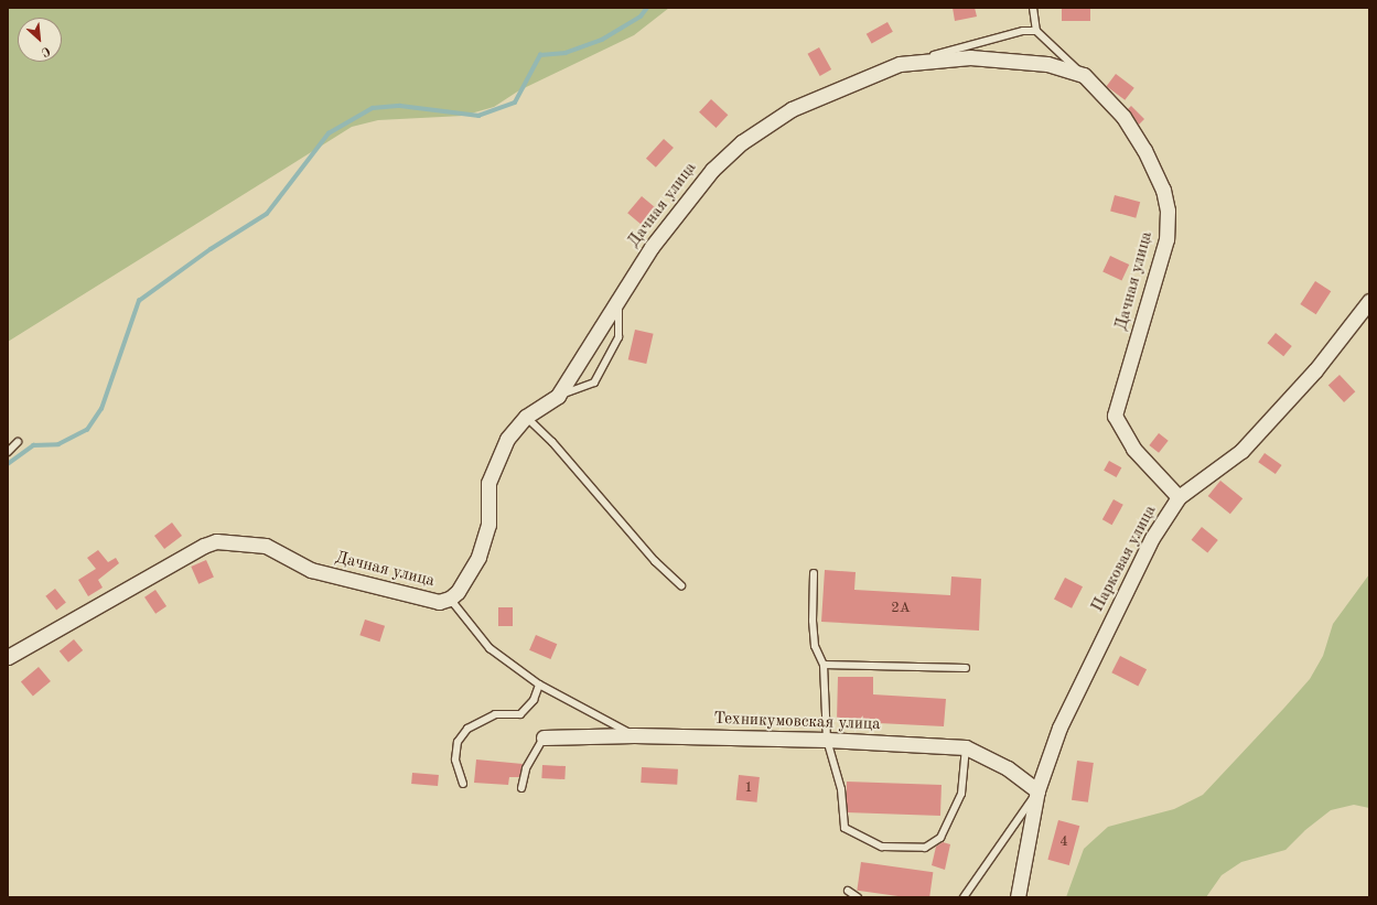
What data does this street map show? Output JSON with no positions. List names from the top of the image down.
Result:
{
  "streets": {
    "street": ["Дачная улица", "Парковая улица", "Техникумовская улица"]
  },
  "crossings": [
    ["Дачная улица", "Парковая улица"],
    ["Парковая улица", "Техникумовская улица"]
  ],
  "house_numbers": ["2А", "1", "4"],
  "north": "bottom right"
}
